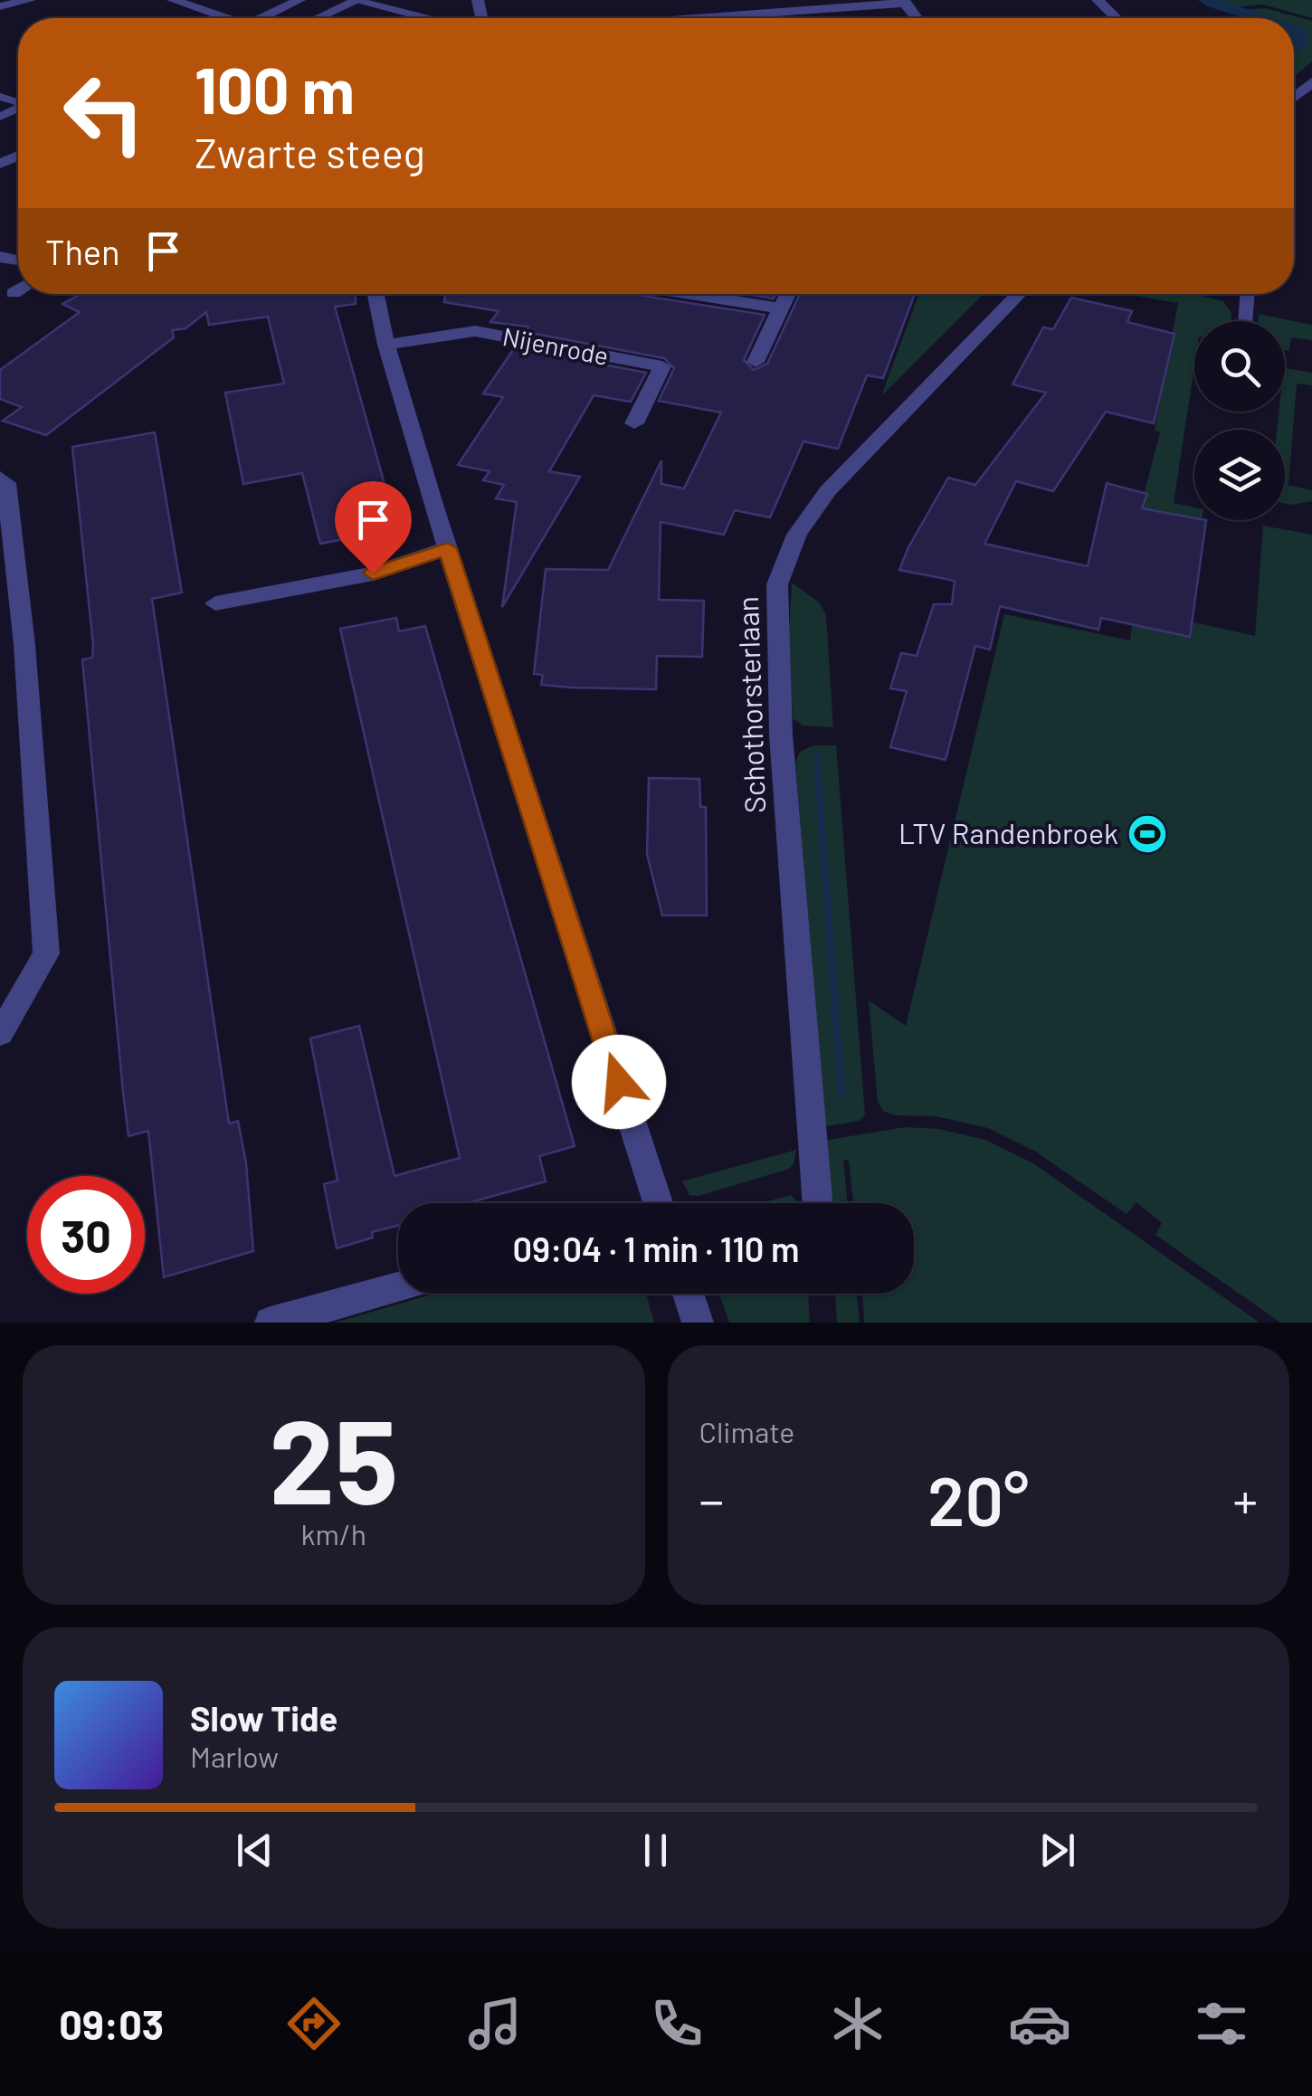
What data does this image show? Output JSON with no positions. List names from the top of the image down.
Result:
{
  "streets": {
    "street": ["Nijenrode", "Schothorsterlaan"]
  },
  "places": {
    "sports": ["LTV Randenbroek"]
  },
  "page": {
    "turn": ["100 m", "Zwarte steeg"],
    "then": "Then",
    "limit": "30",
    "trip": "09:04 · 1 min · 110 m",
    "tile": [
      ["25", "km/h"],
      "Climate"
    ],
    "heat": ["−", "20°", "+"],
    "song": ["Slow Tide", "Marlow"],
    "tabs": "09:03"
  }
}
